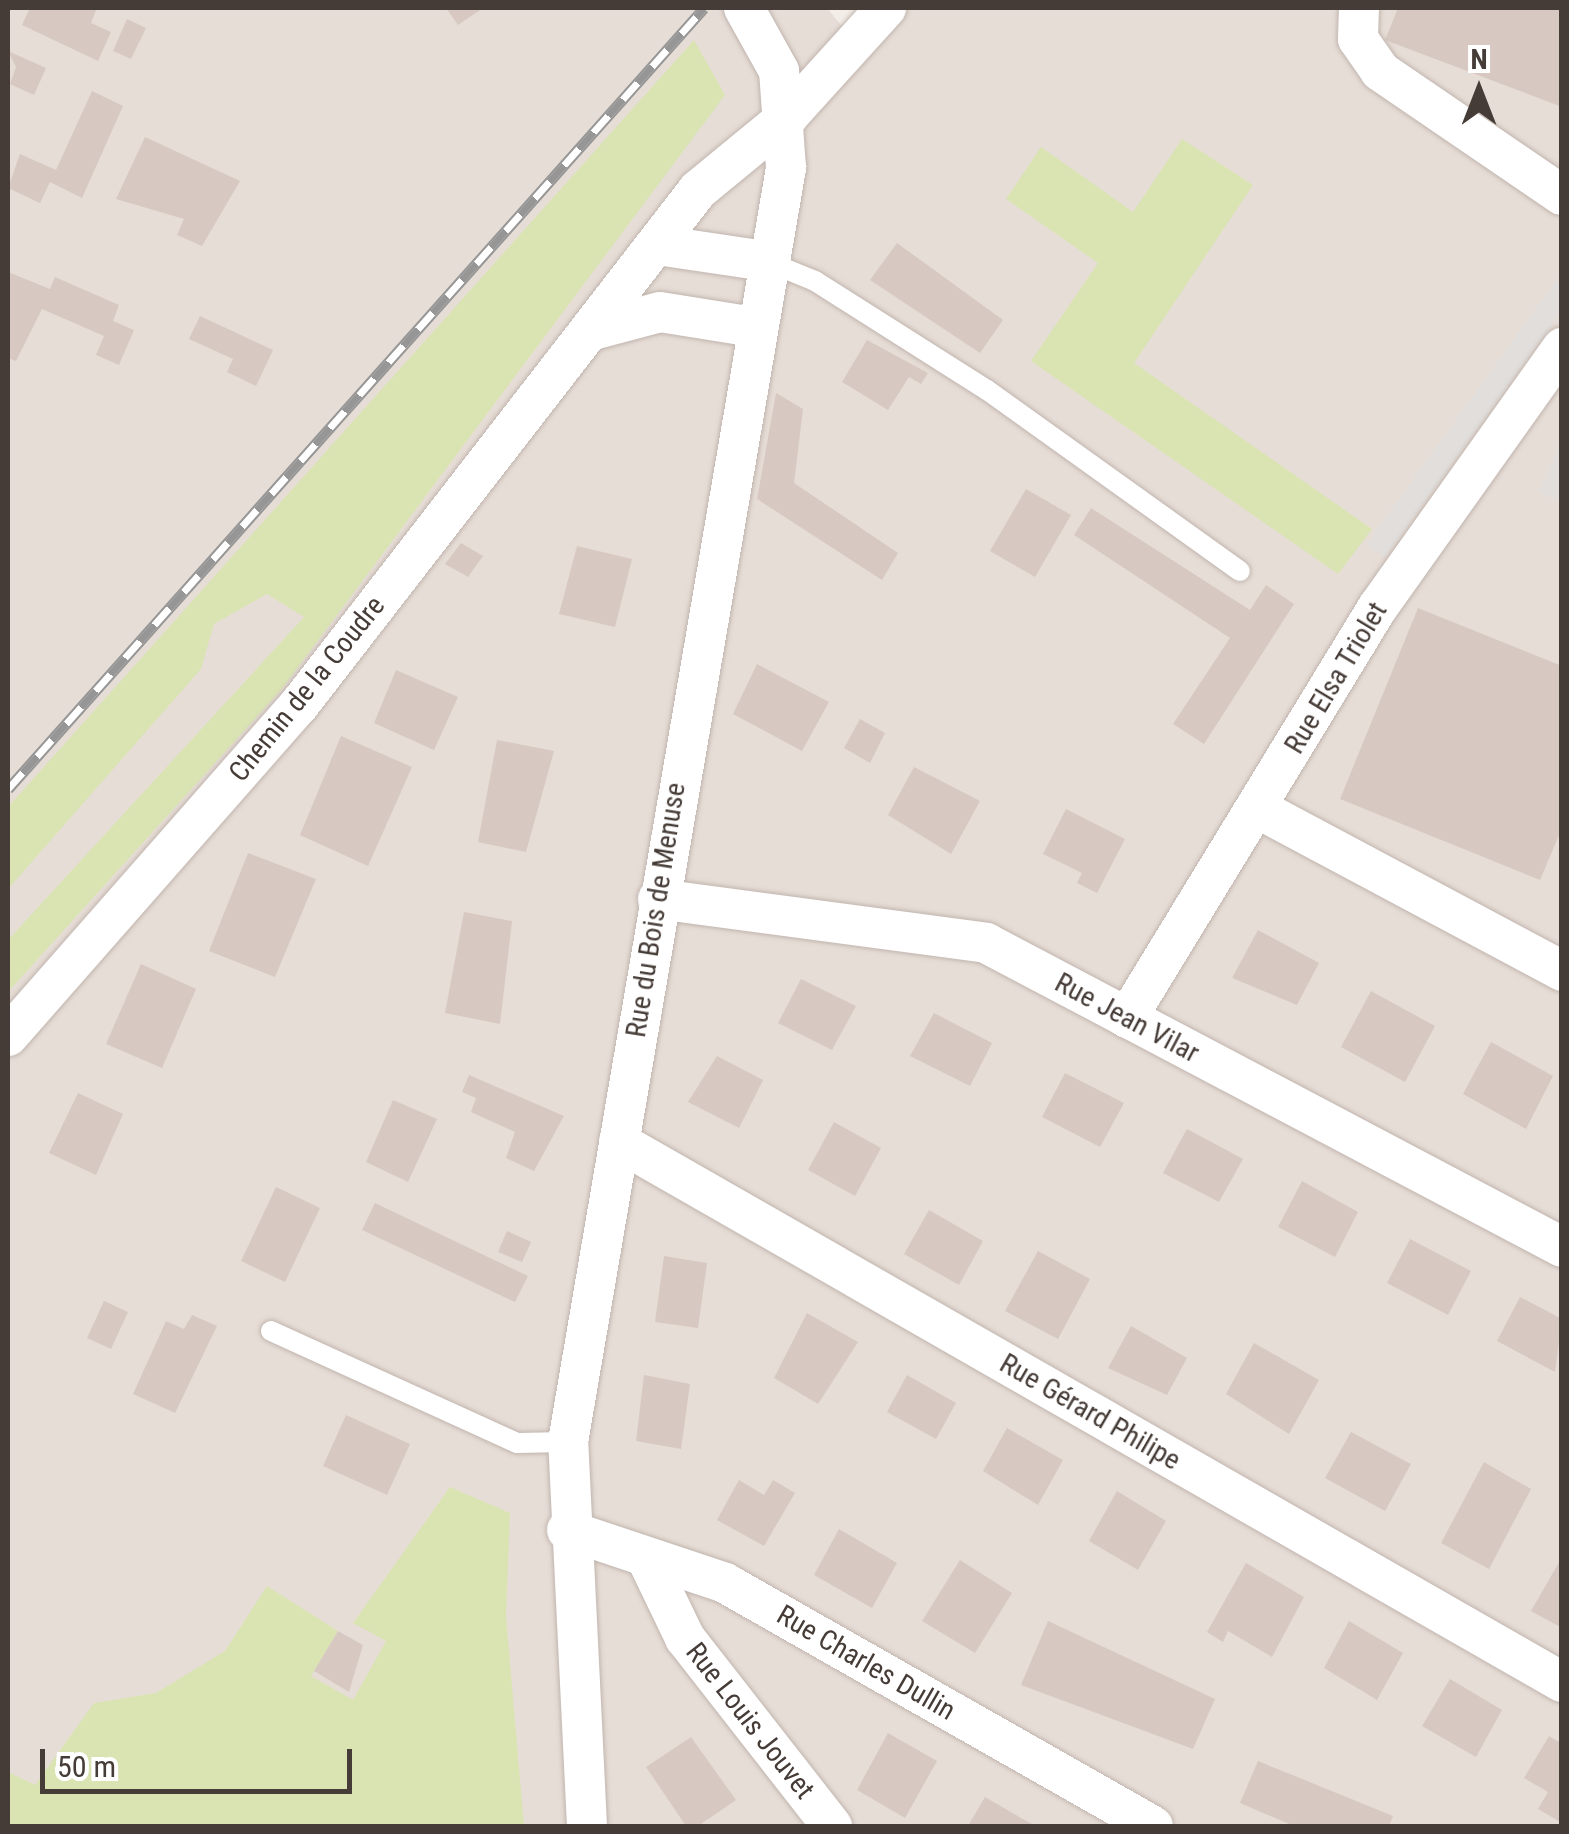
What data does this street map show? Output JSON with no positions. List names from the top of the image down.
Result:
{
  "streets": {
    "street": [
      "Rue Elsa Triolet",
      "Chemin de la Coudre",
      "Rue du Bois de Menuse",
      "Rue Jean Vilar",
      "Rue Gérard Philipe",
      "Rue Charles Dullin",
      "Rue Louis Jouvet"
    ]
  },
  "crossings": [
    ["Rue Elsa Triolet", "Rue Jean Vilar"],
    ["Chemin de la Coudre", "Rue du Bois de Menuse"],
    ["Rue du Bois de Menuse", "Rue Jean Vilar"],
    ["Rue du Bois de Menuse", "Rue Gérard Philipe"],
    ["Rue du Bois de Menuse", "Rue Charles Dullin"],
    ["Rue Charles Dullin", "Rue Louis Jouvet"]
  ],
  "scale_bar": "50 m",
  "north": "top"
}
